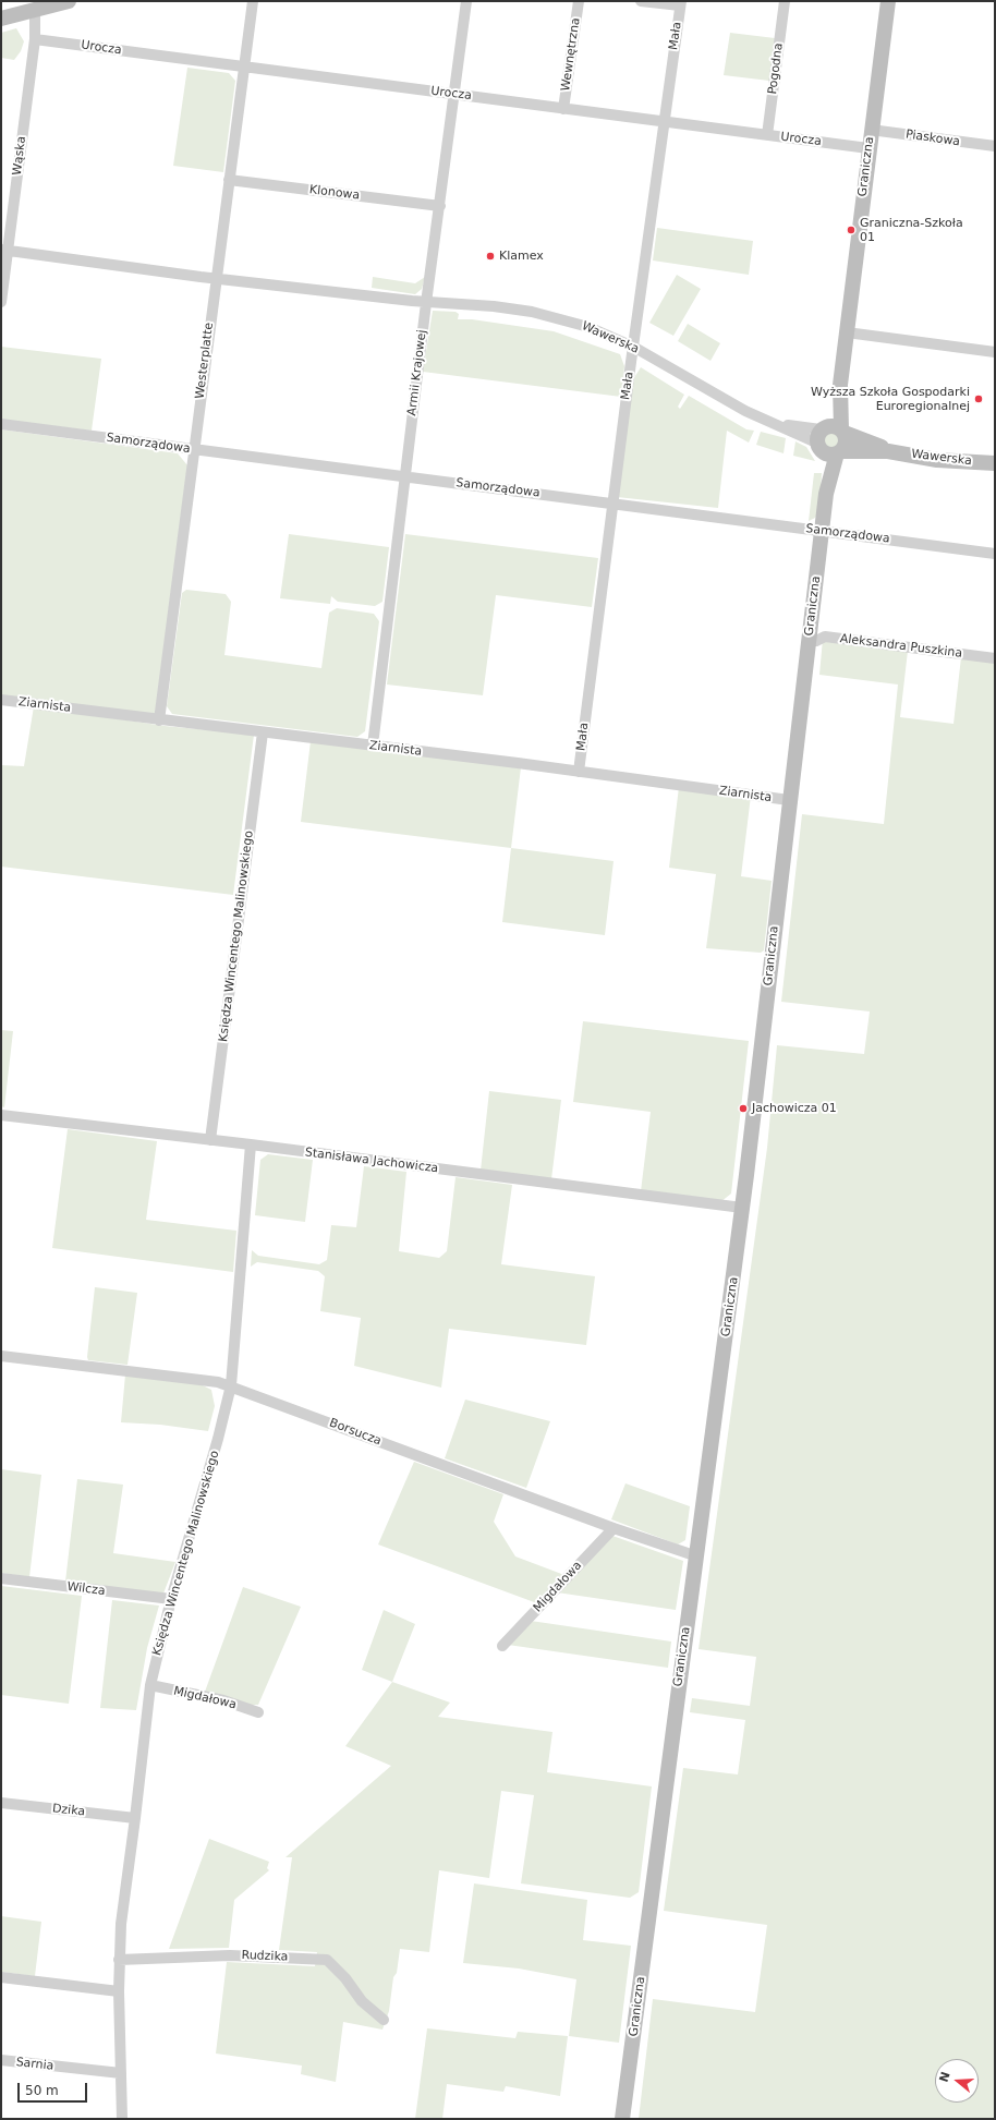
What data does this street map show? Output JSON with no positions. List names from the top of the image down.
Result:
{
  "streets": {
    "street": [
      "Mała",
      "Urocza",
      "Wewnętrzna",
      "Pogodna",
      "Piaskowa",
      "Wąska",
      "Graniczna",
      "Klonowa",
      "Wawerska",
      "Westerplatte",
      "Armii Krajowej",
      "Samorządowa",
      "Aleksandra Puszkina",
      "Ziarnista",
      "Księdza Wincentego Malinowskiego",
      "Stanisława Jachowicza",
      "Borsucza",
      "Migdałowa",
      "Wilcza",
      "Dzika",
      "Rudzika",
      "Sarnia"
    ]
  },
  "crossings": [
    ["Mała", "Urocza"],
    ["Mała", "Wawerska"],
    ["Mała", "Samorządowa"],
    ["Mała", "Ziarnista"],
    ["Urocza", "Wewnętrzna"],
    ["Urocza", "Pogodna"],
    ["Urocza", "Wąska"],
    ["Urocza", "Graniczna"],
    ["Urocza", "Westerplatte"],
    ["Urocza", "Armii Krajowej"],
    ["Piaskowa", "Graniczna"],
    ["Wąska", "Wawerska"],
    ["Graniczna", "Wawerska"],
    ["Graniczna", "Samorządowa"],
    ["Graniczna", "Aleksandra Puszkina"],
    ["Graniczna", "Ziarnista"],
    ["Graniczna", "Stanisława Jachowicza"],
    ["Graniczna", "Borsucza"],
    ["Klonowa", "Westerplatte"],
    ["Klonowa", "Armii Krajowej"],
    ["Wawerska", "Westerplatte"],
    ["Wawerska", "Armii Krajowej"],
    ["Westerplatte", "Samorządowa"],
    ["Westerplatte", "Ziarnista"],
    ["Armii Krajowej", "Samorządowa"],
    ["Armii Krajowej", "Ziarnista"],
    ["Ziarnista", "Księdza Wincentego Malinowskiego"],
    ["Księdza Wincentego Malinowskiego", "Stanisława Jachowicza"],
    ["Księdza Wincentego Malinowskiego", "Borsucza"],
    ["Księdza Wincentego Malinowskiego", "Migdałowa"],
    ["Księdza Wincentego Malinowskiego", "Wilcza"],
    ["Księdza Wincentego Malinowskiego", "Dzika"],
    ["Księdza Wincentego Malinowskiego", "Rudzika"],
    ["Księdza Wincentego Malinowskiego", "Sarnia"],
    ["Borsucza", "Migdałowa"]
  ],
  "places": [
    "Graniczna-Szkoła 01",
    "Klamex",
    "Wyższa Szkoła Gospodarki Euroregionalnej",
    "Jachowicza 01"
  ],
  "scale_bar": "50 m",
  "north": "left"
}
